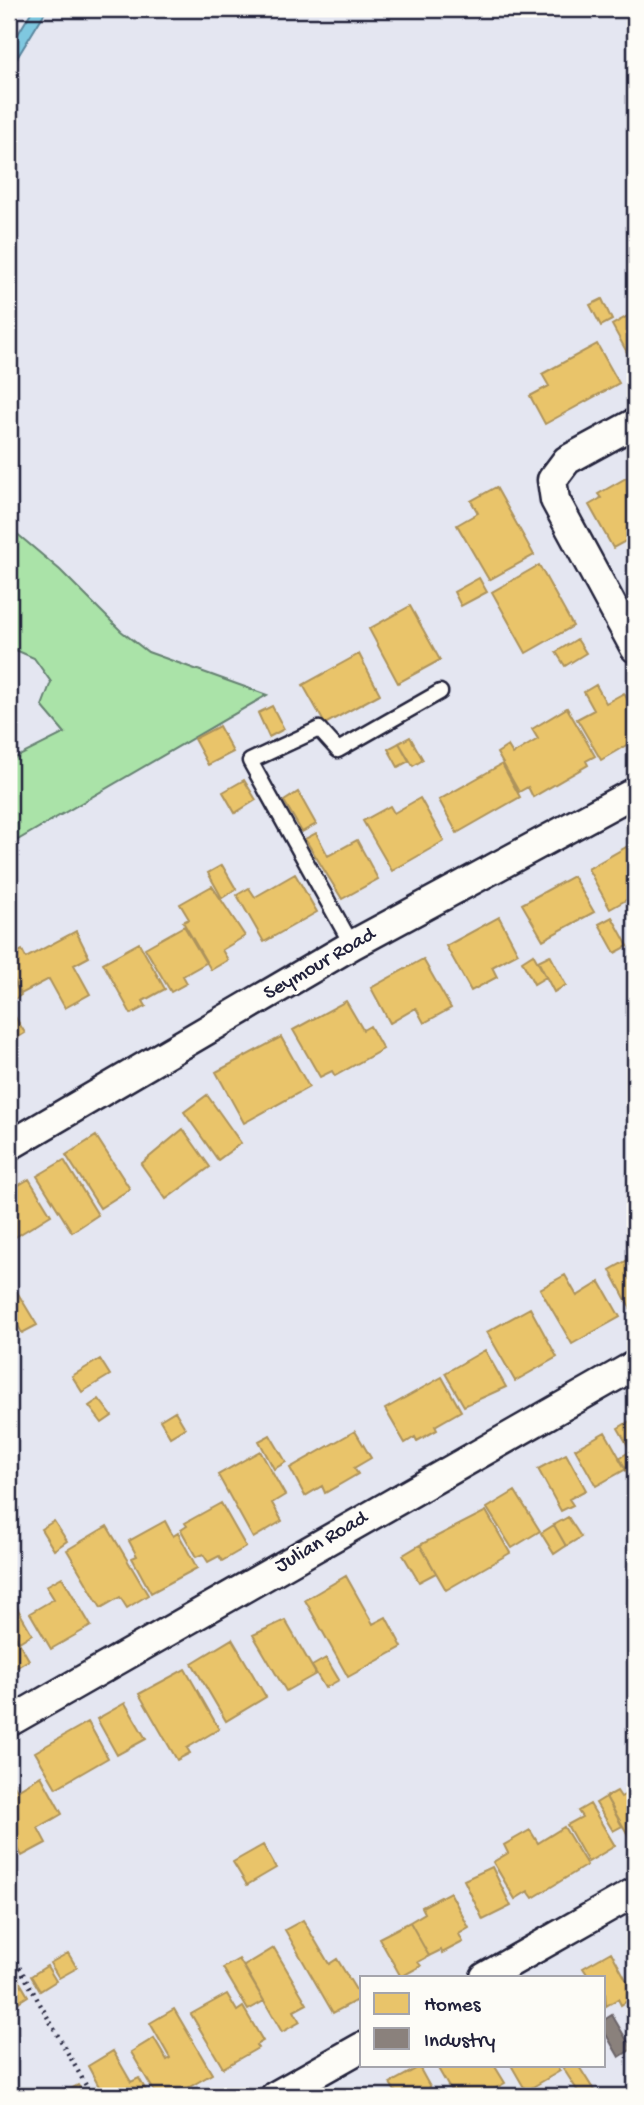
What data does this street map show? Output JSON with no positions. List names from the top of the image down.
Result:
{
  "streets": {
    "street": ["Seymour Road", "Julian Road"]
  },
  "legend": ["Homes", "Industry"]
}
